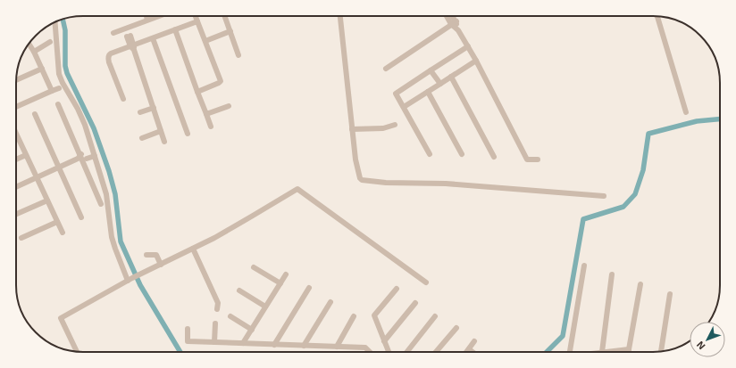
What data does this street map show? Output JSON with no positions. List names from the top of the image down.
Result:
{
  "north": "bottom left"
}
